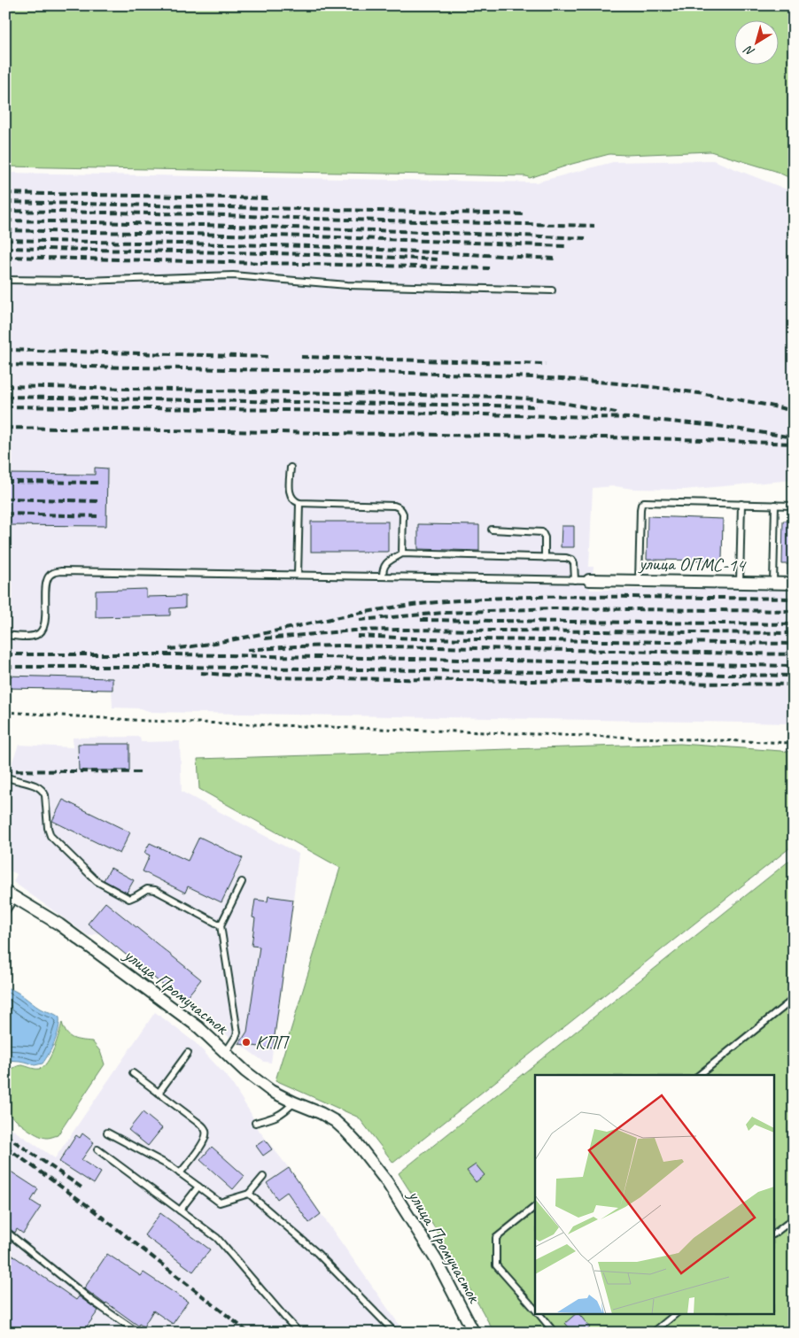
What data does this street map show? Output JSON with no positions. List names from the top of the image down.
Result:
{
  "streets": {
    "street": ["улица ОПМС-14", "улица Промучасток"]
  },
  "places": ["КПП"],
  "north": "bottom left"
}
